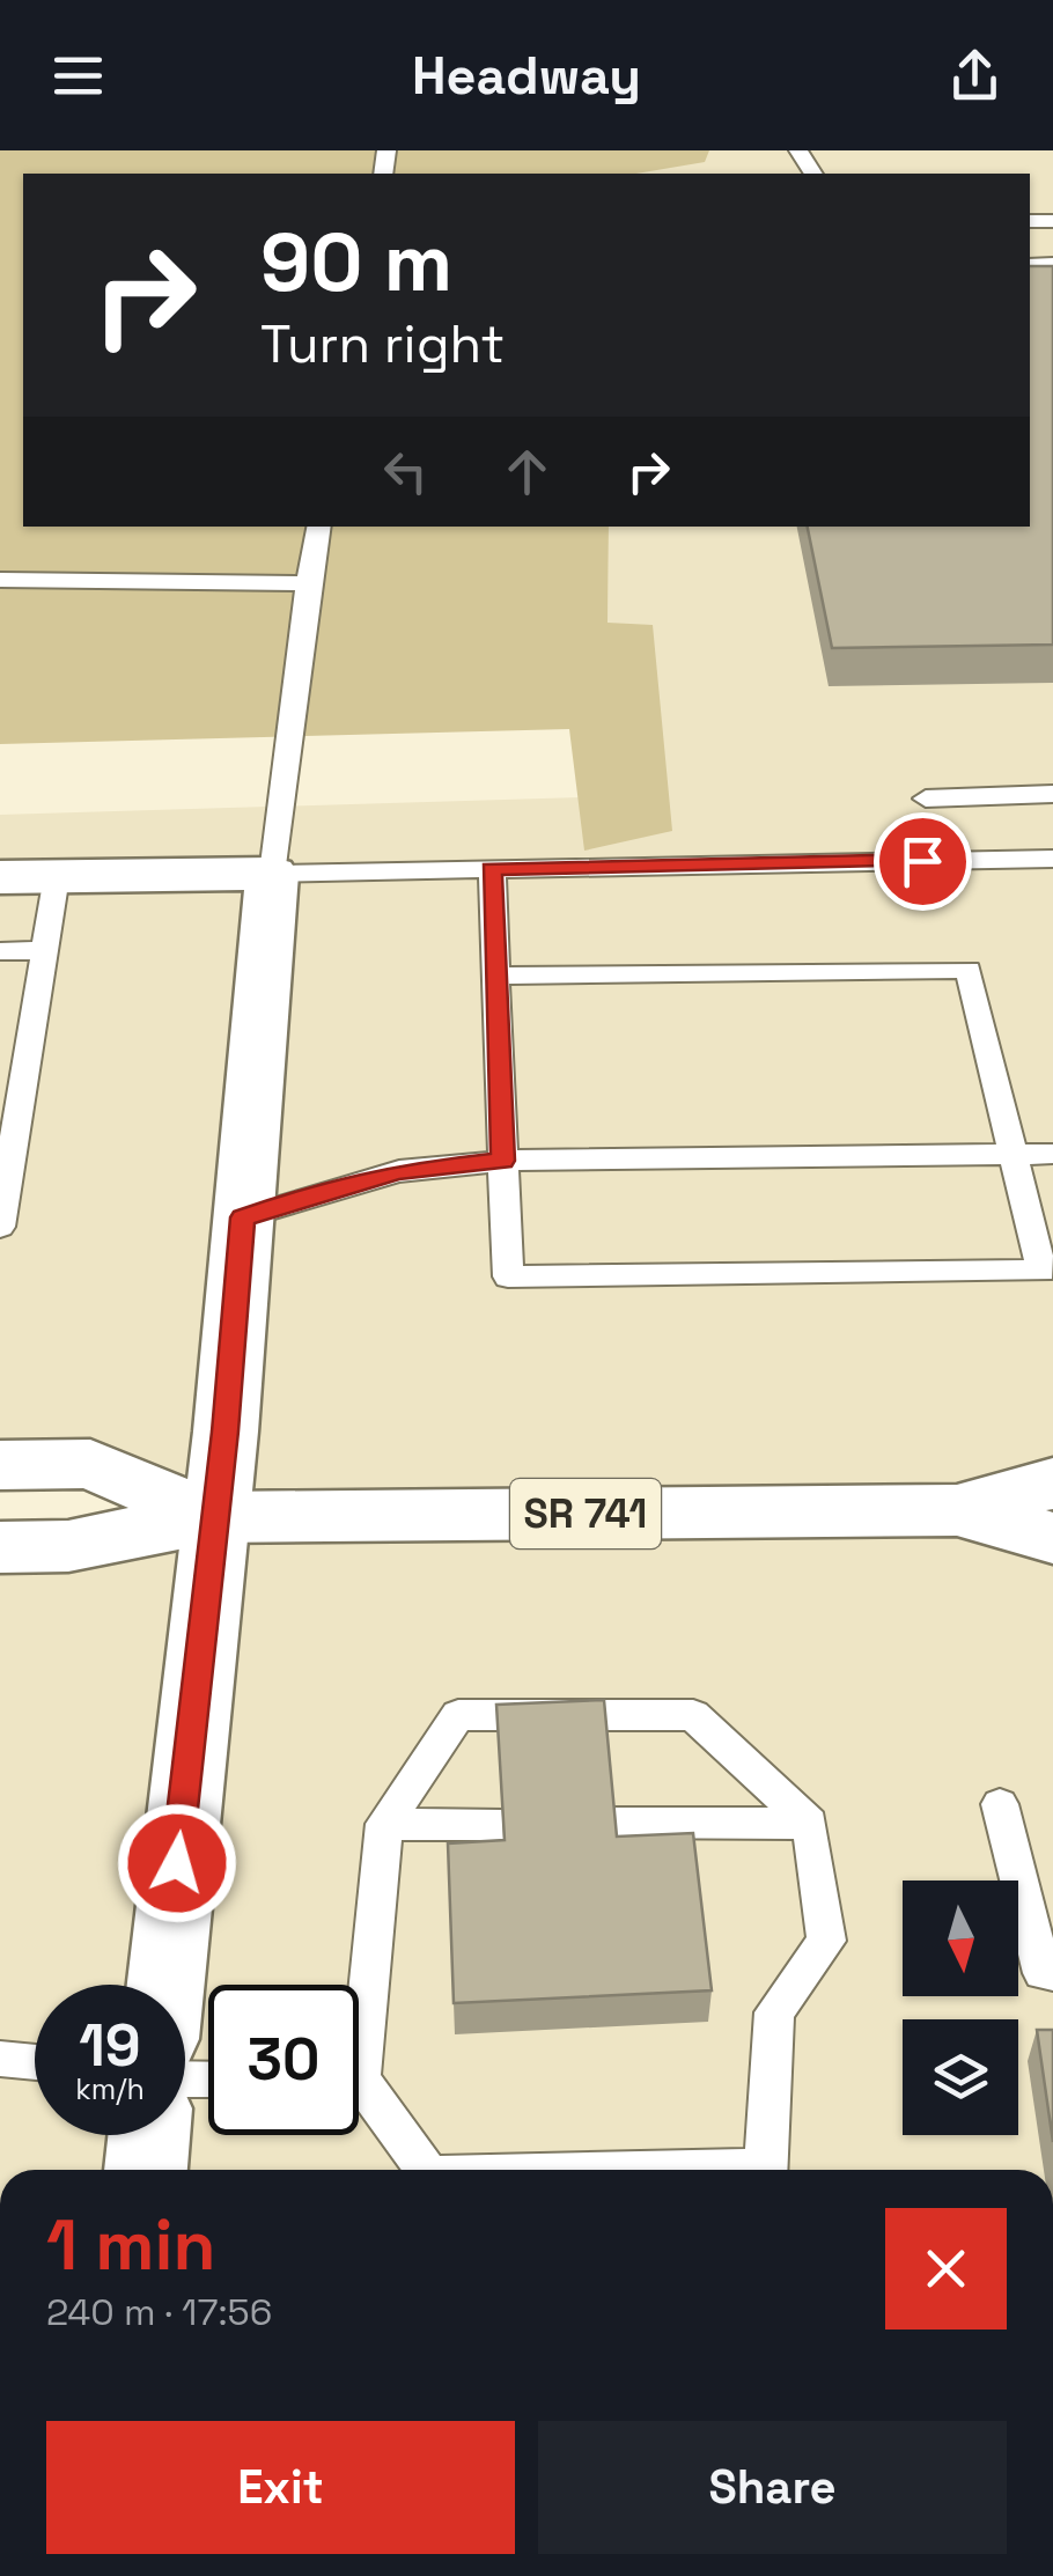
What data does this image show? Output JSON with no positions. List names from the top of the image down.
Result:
{
  "streets": {
    "street": ["SR 741"]
  },
  "north": "bottom",
  "page": {
    "header": "Headway",
    "turn": ["90 m", "Turn right"],
    "speed": "19 km/h",
    "limit": "30",
    "heading": ["1 min", "240 m · 17:56"],
    "buttons": ["Exit", "Share"]
  }
}
